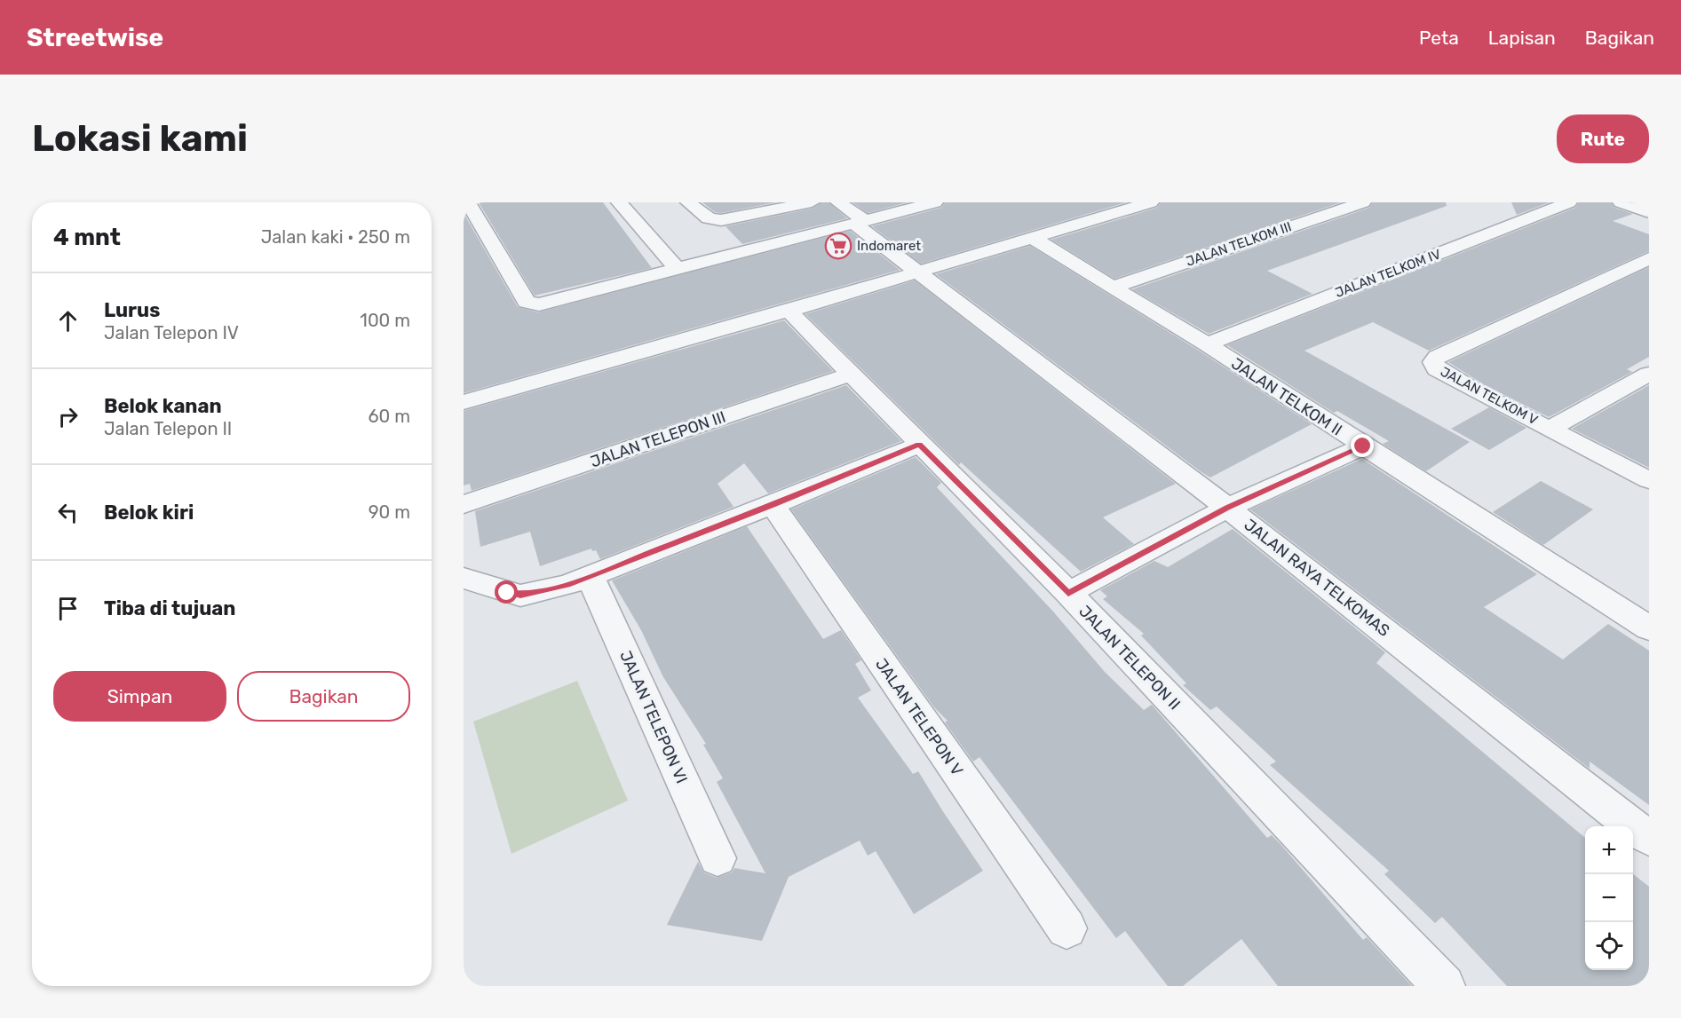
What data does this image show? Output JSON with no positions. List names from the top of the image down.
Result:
{
  "streets": {
    "street": [
      "JALAN TELKOM III",
      "JALAN TELKOM IV",
      "JALAN TELKOM V",
      "JALAN TELKOM II",
      "JALAN TELEPON III",
      "JALAN RAYA TELKOMAS",
      "JALAN TELEPON II",
      "JALAN TELEPON VI",
      "JALAN TELEPON V"
    ]
  },
  "crossings": [
    ["JALAN TELKOM III", "JALAN TELKOM II"],
    ["JALAN TELKOM IV", "JALAN TELKOM II"],
    ["JALAN TELEPON III", "JALAN TELEPON II"]
  ],
  "places": {
    "supermarket": ["Indomaret"]
  },
  "page": {
    "header": "Streetwise",
    "nav": ["Peta", "Lapisan", "Bagikan"],
    "buttons": [
      "Rute",
      ["Simpan", "Bagikan"]
    ],
    "title": "Lokasi kami",
    "heading": ["4 mnt", "Jalan kaki · 250 m"],
    "list": [
      ["Lurus", "Jalan Telepon IV", "100 m"],
      ["Belok kanan", "Jalan Telepon II", "60 m"],
      ["Belok kiri", "90 m"],
      "Tiba di tujuan"
    ],
    "map_buttons": ["+", "−"]
  }
}
